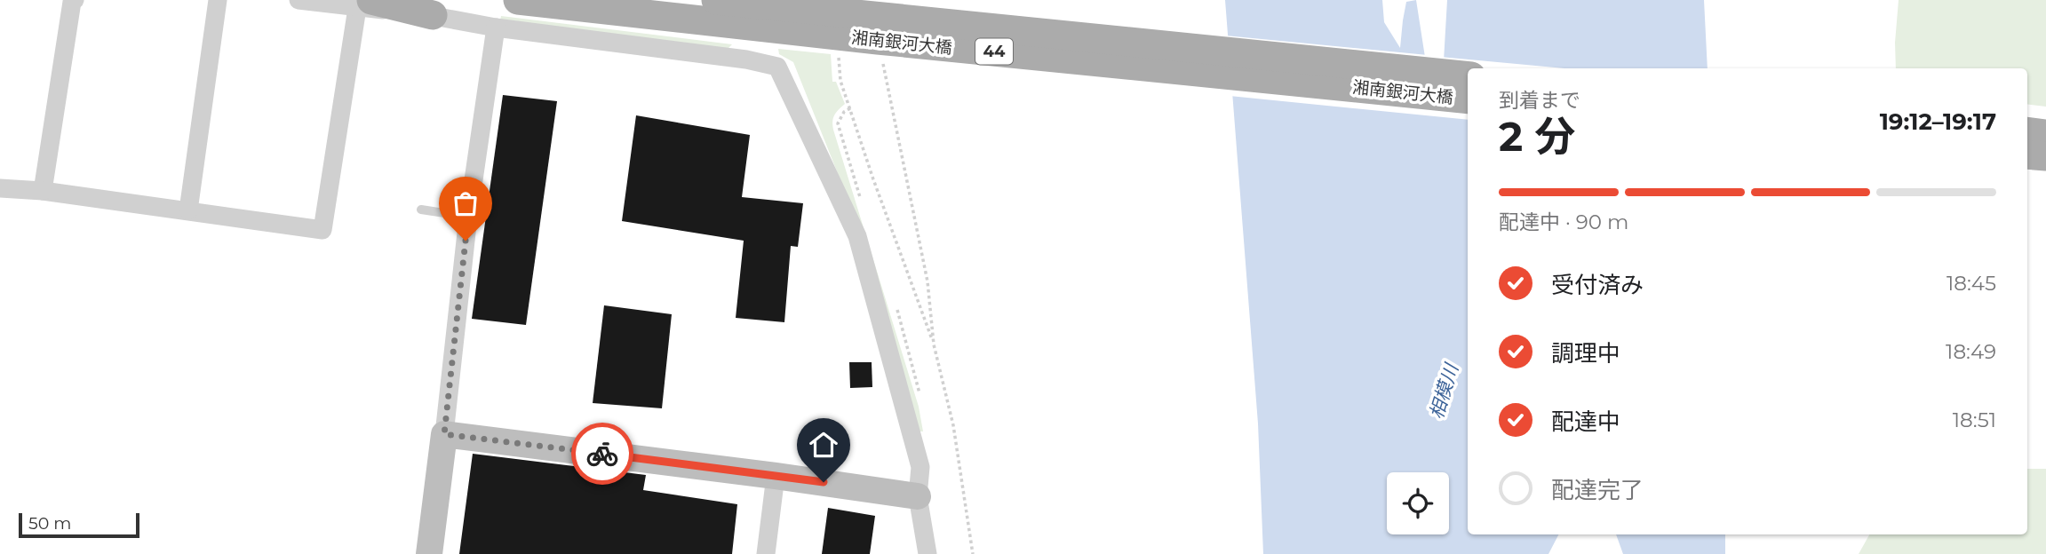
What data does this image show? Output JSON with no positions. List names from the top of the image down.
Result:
{
  "streets": {
    "main road": ["湘南銀河大橋", "44"]
  },
  "water": ["相模川"],
  "scale_bar": "50 m",
  "page": {
    "heading": ["2 分", "到着まで", "19:12–19:17"],
    "bar": "配達中 · 90 m",
    "list": [
      ["受付済み", "18:45"],
      ["調理中", "18:49"],
      ["配達中", "18:51"],
      "配達完了"
    ],
    "scale": "50 m"
  }
}
